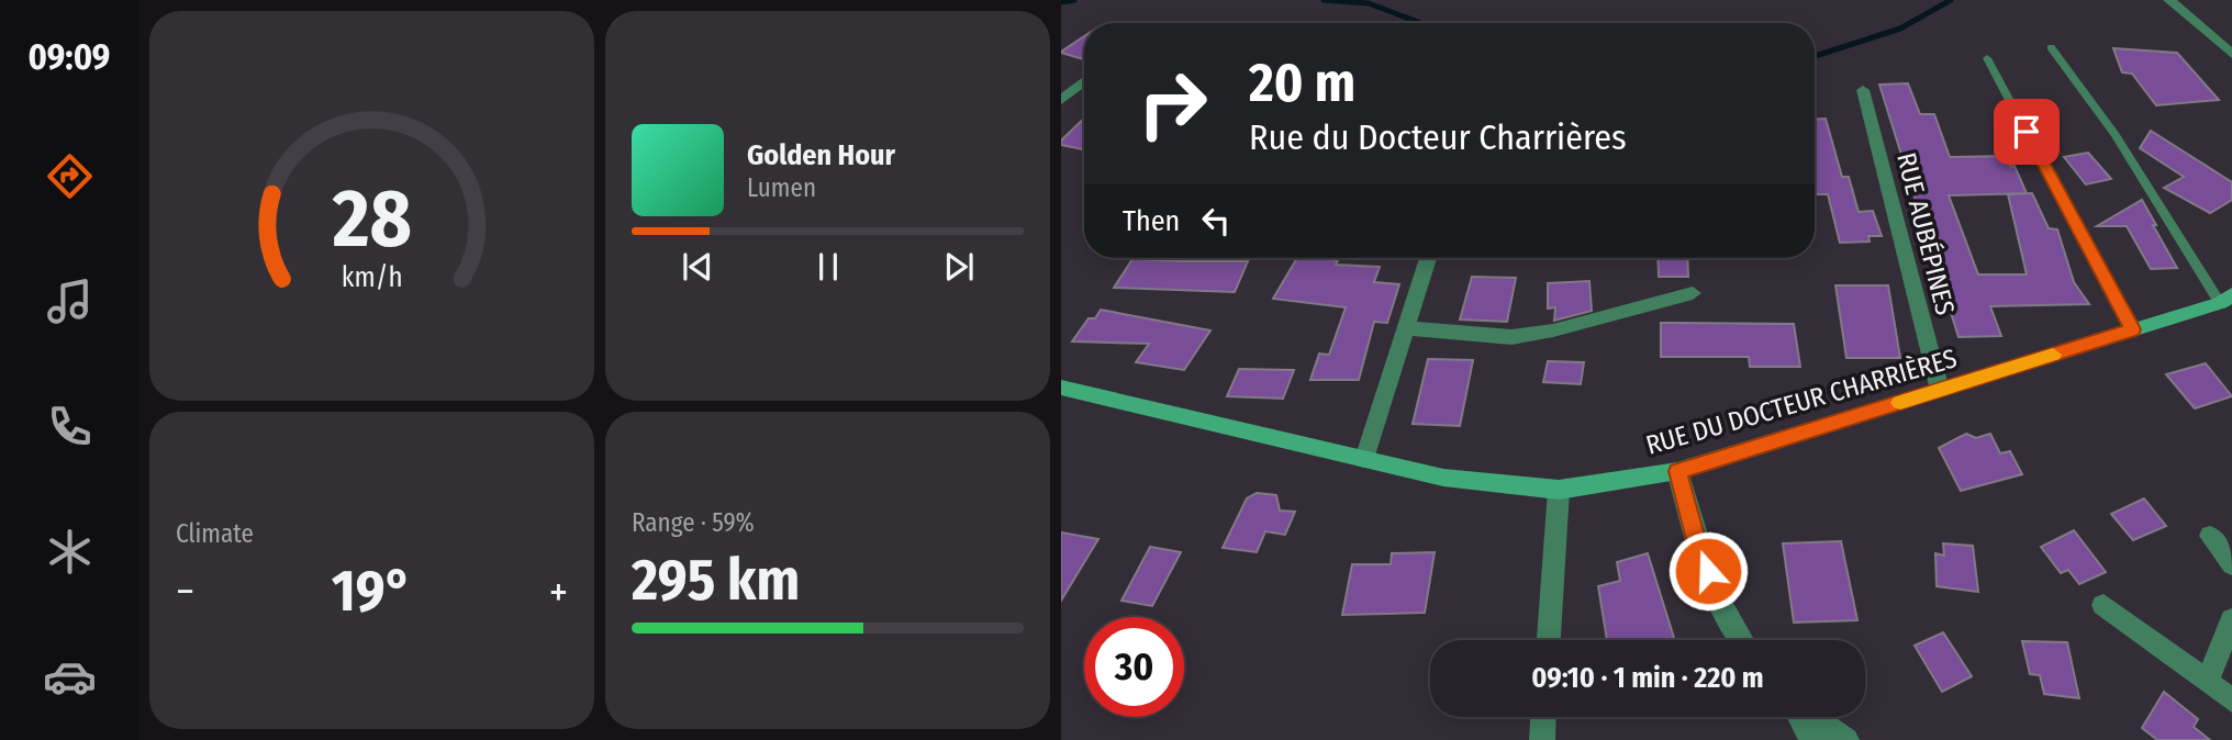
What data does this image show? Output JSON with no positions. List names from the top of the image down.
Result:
{
  "streets": {
    "street": ["RUE AUBÉPINES", "RUE DU DOCTEUR CHARRIÈRES"]
  },
  "crossings": [
    ["RUE AUBÉPINES", "RUE DU DOCTEUR CHARRIÈRES"]
  ],
  "page": {
    "tabs": "09:09",
    "turn": ["20 m", "Rue du Docteur Charrières"],
    "song": ["Golden Hour", "Lumen"],
    "then": "Then",
    "tile": [
      "Climate",
      ["Range · 59%", "295 km"]
    ],
    "heat": ["−", "19°", "+"],
    "limit": "30",
    "trip": "09:10 · 1 min · 220 m",
    "gauge": ["28", "km/h"]
  }
}
